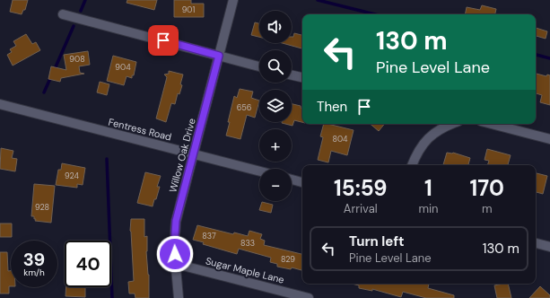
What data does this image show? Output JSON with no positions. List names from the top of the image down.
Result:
{
  "streets": {
    "street": ["Fentress Road", "Willow Oak Drive", "Sugar Maple Lane"]
  },
  "crossings": [
    ["Fentress Road", "Willow Oak Drive"],
    ["Willow Oak Drive", "Sugar Maple Lane"]
  ],
  "house_numbers": [
    "901",
    "908",
    "904",
    "656",
    "804",
    "924",
    "928",
    "837",
    "833",
    "829"
  ],
  "page": {
    "map_buttons": ["+", "−"],
    "turn": ["130 m", "Pine Level Lane"],
    "then": "Then",
    "eta": [
      "15:59",
      "Arrival",
      "1",
      "min",
      "170",
      "m"
    ],
    "list": [
      {
        "name": "Turn left",
        "note": "Pine Level Lane",
        "value": "130 m"
      }
    ],
    "speed": "39 km/h",
    "limit": "40"
  }
}
